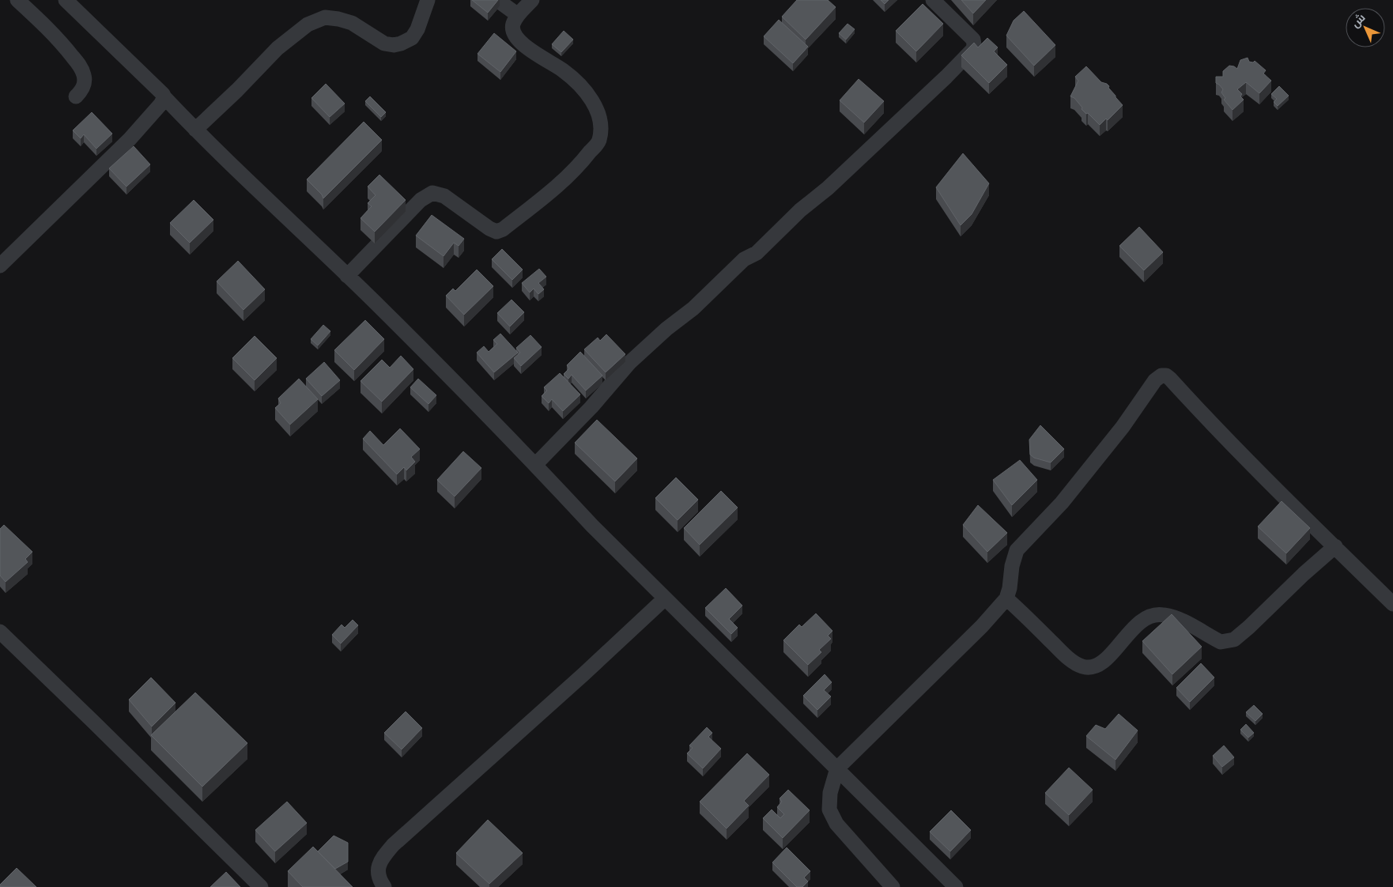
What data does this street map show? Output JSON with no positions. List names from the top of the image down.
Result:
{
  "north": "top left"
}
